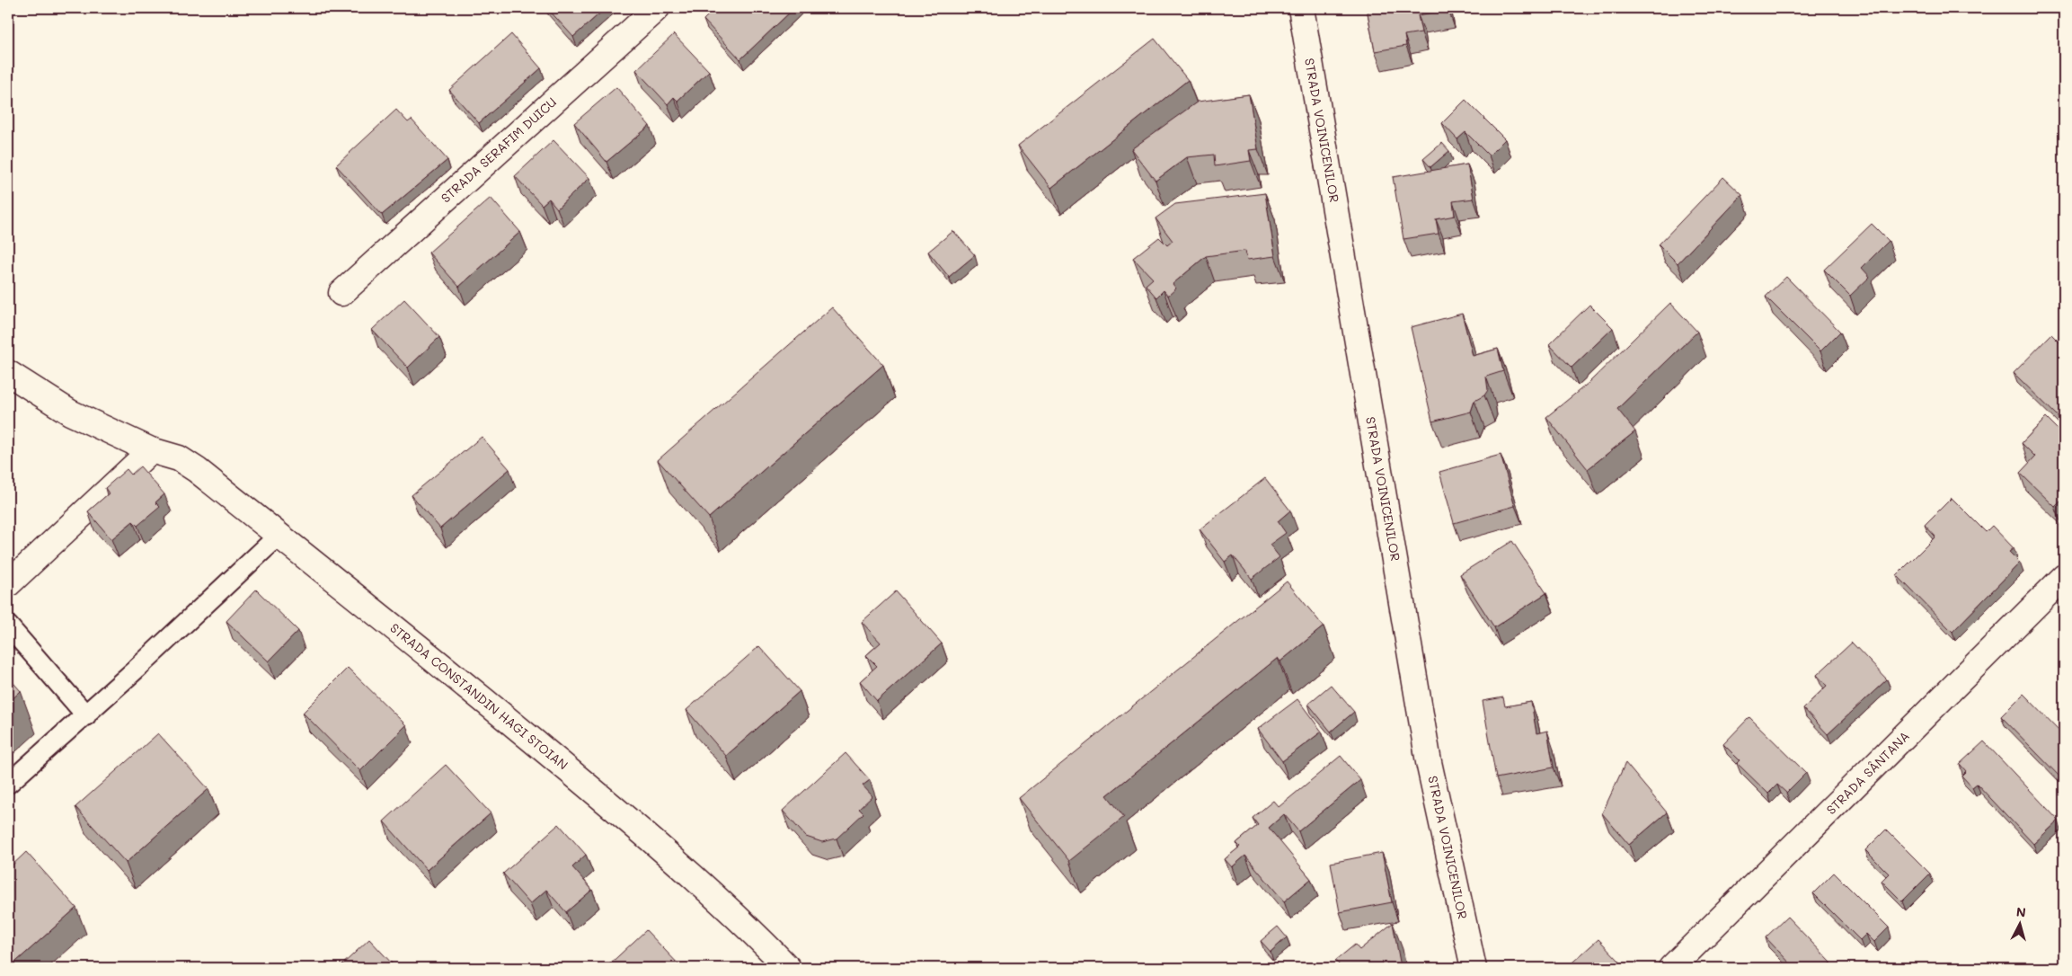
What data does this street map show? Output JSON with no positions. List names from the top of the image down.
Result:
{
  "streets": {
    "street": [
      "STRADA VOINICENILOR",
      "STRADA SERAFIM DUICU",
      "STRADA CONSTANDIN HAGI STOIAN",
      "STRADA SÂNTANA"
    ]
  },
  "north": "top"
}
